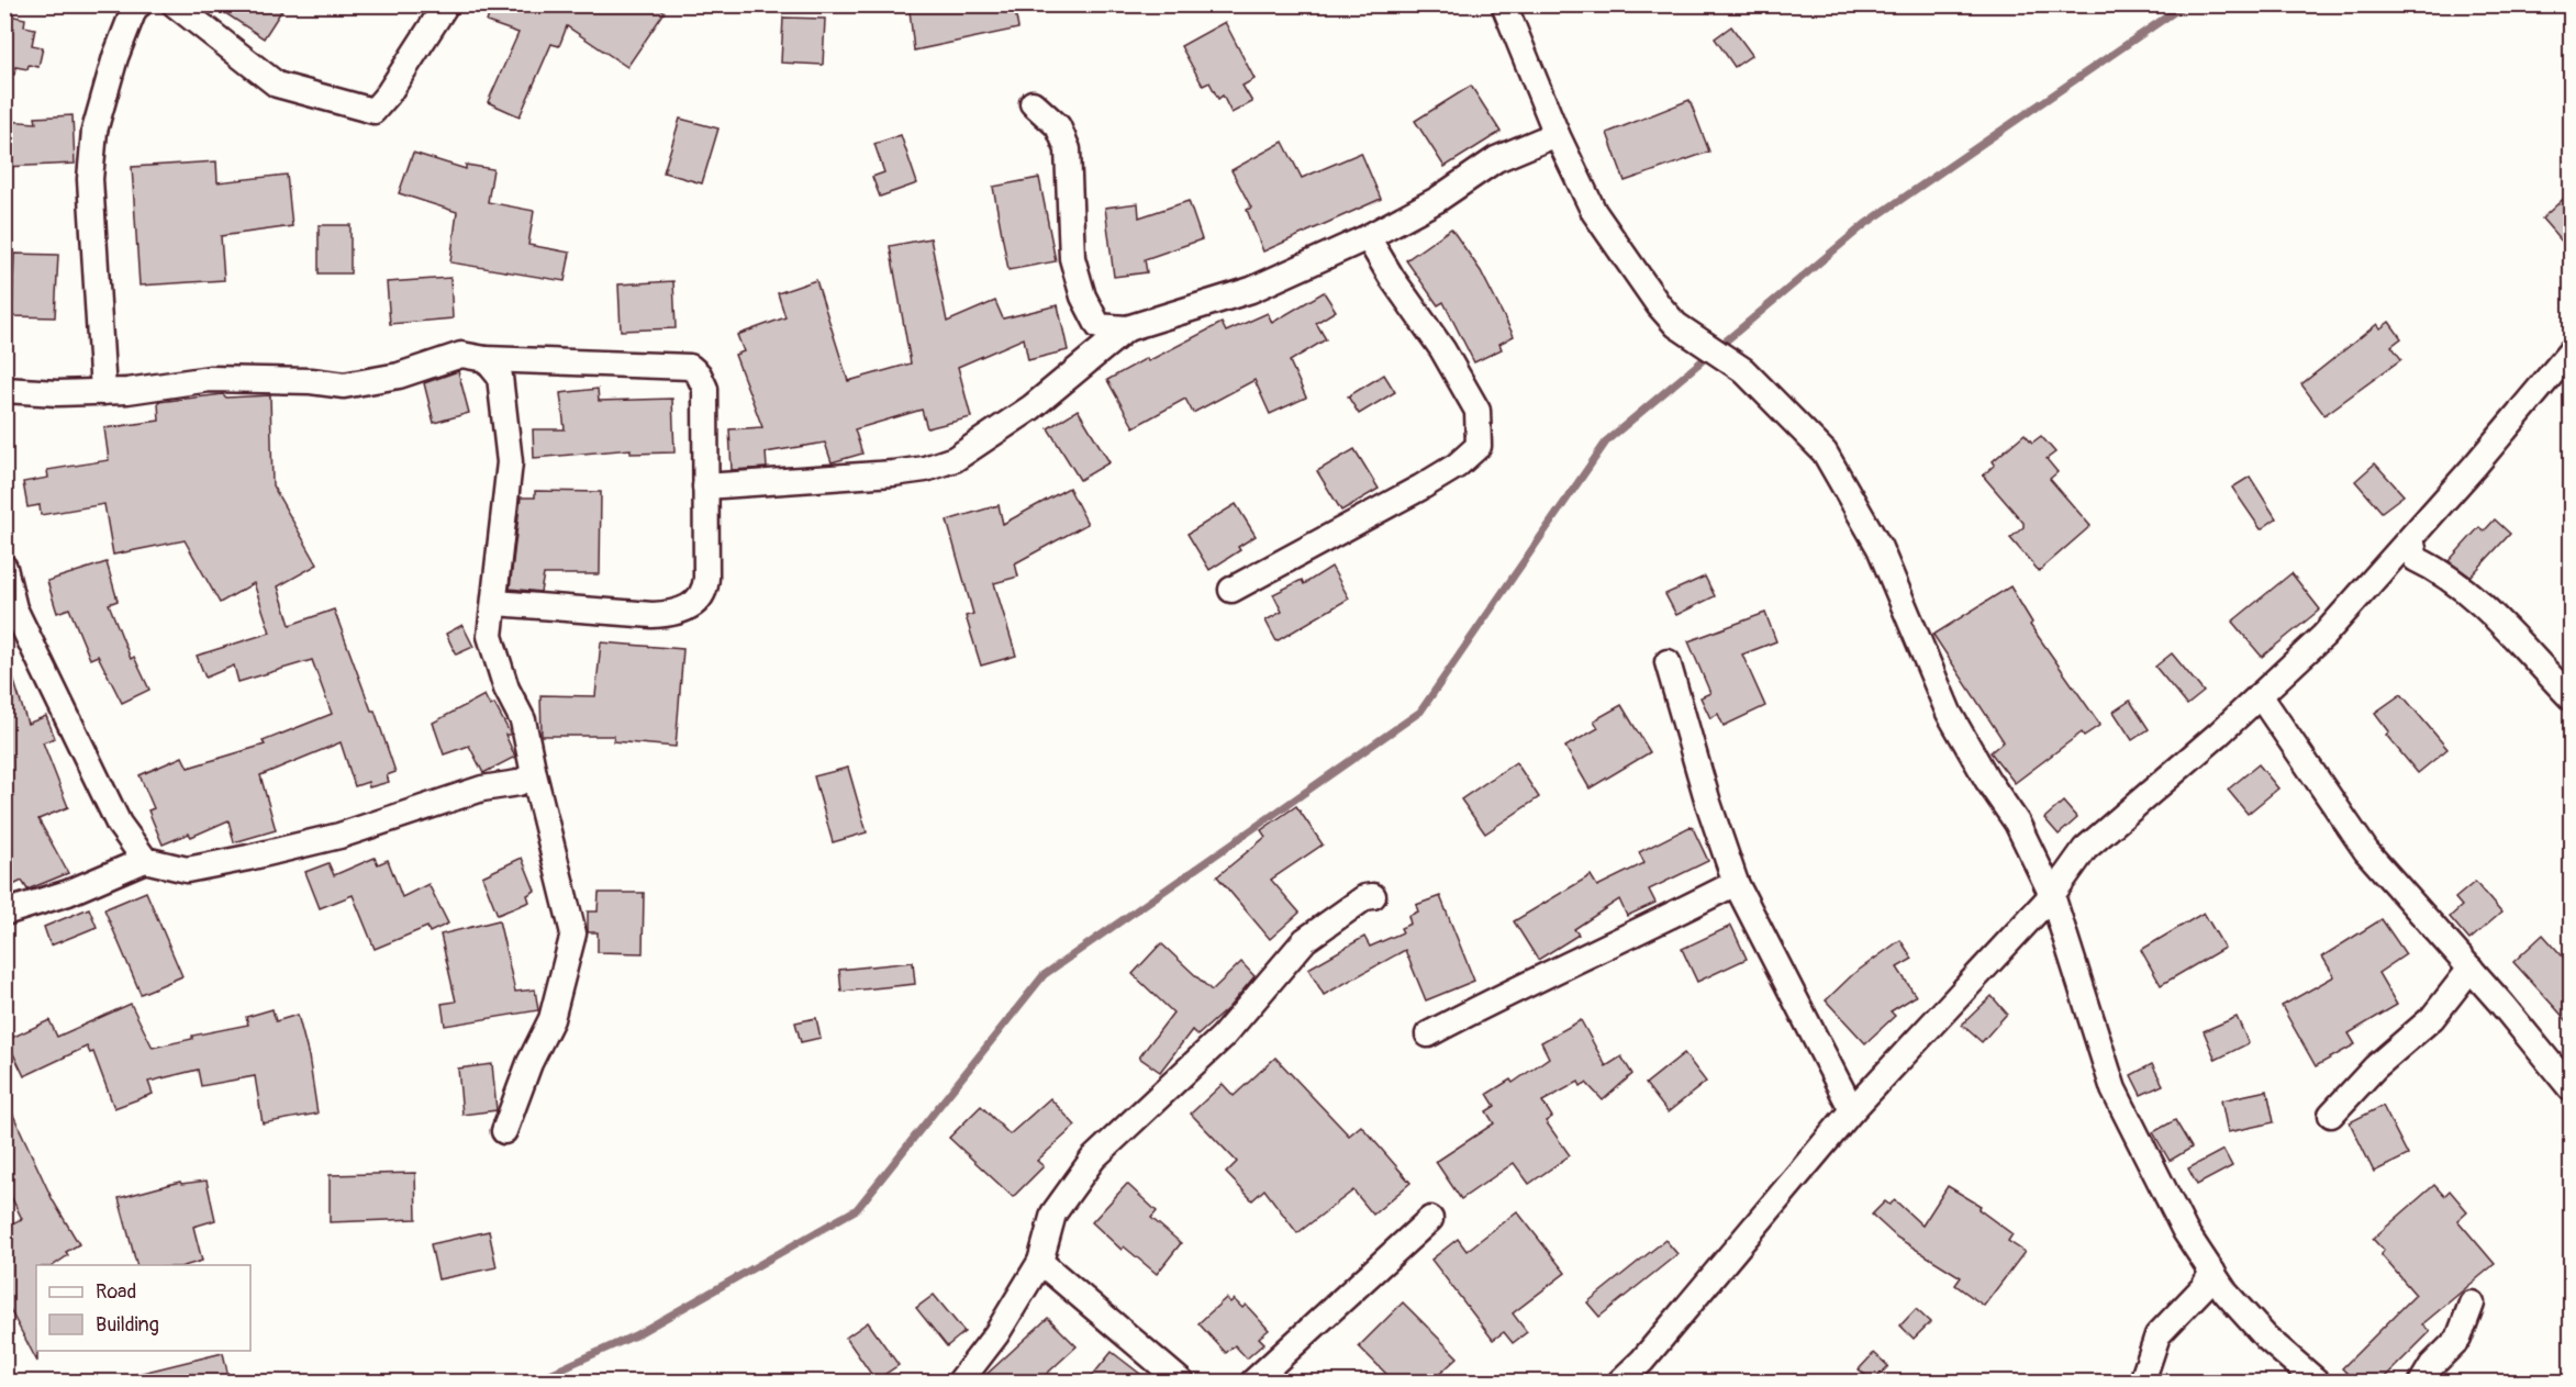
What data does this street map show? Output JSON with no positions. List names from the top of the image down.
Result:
{
  "legend": ["Road", "Building"]
}
